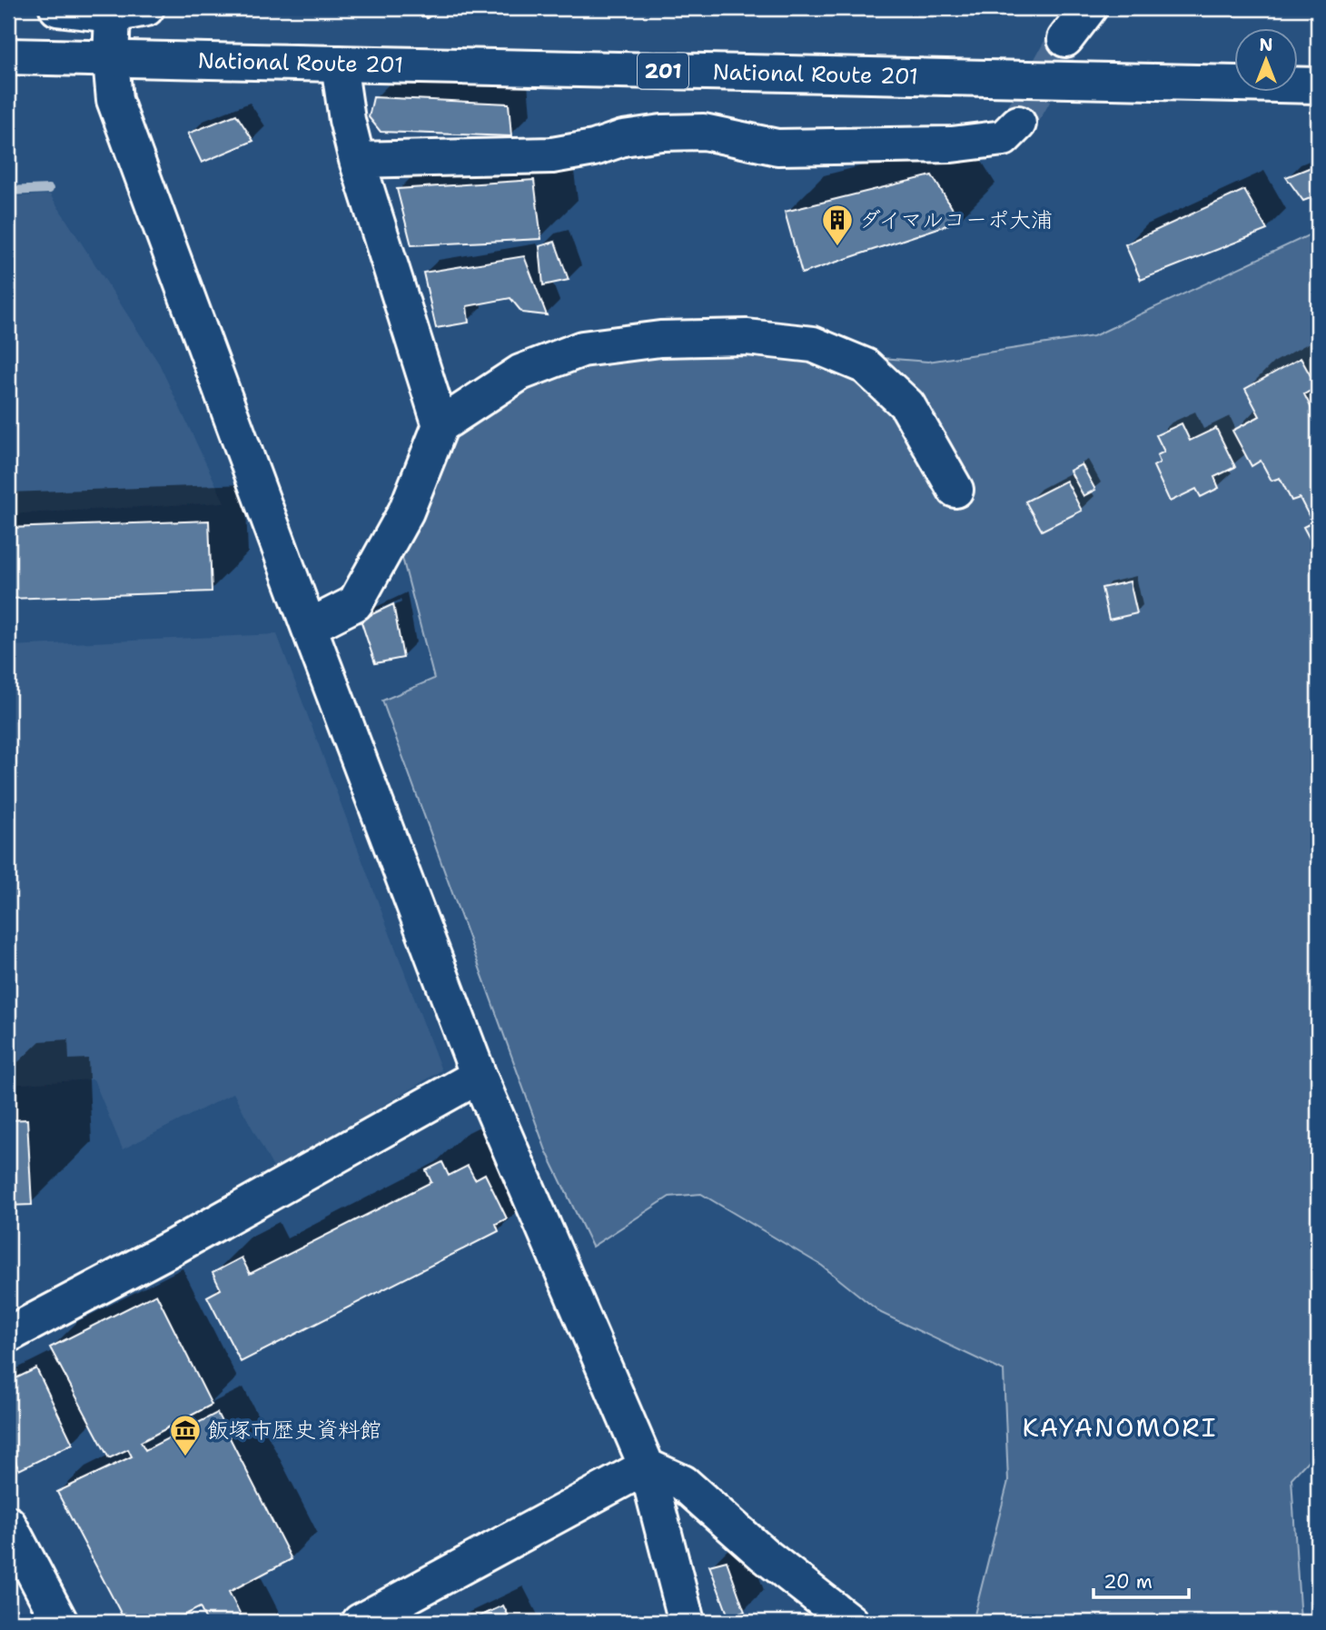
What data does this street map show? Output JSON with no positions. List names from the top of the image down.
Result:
{
  "streets": {
    "main road": ["National Route 201", "201"]
  },
  "districts": ["KAYANOMORI"],
  "places": {
    "building": ["ダイマルコーポ大浦"],
    "museum": ["飯塚市歴史資料館"]
  },
  "scale_bar": "20 m",
  "north": "top"
}
